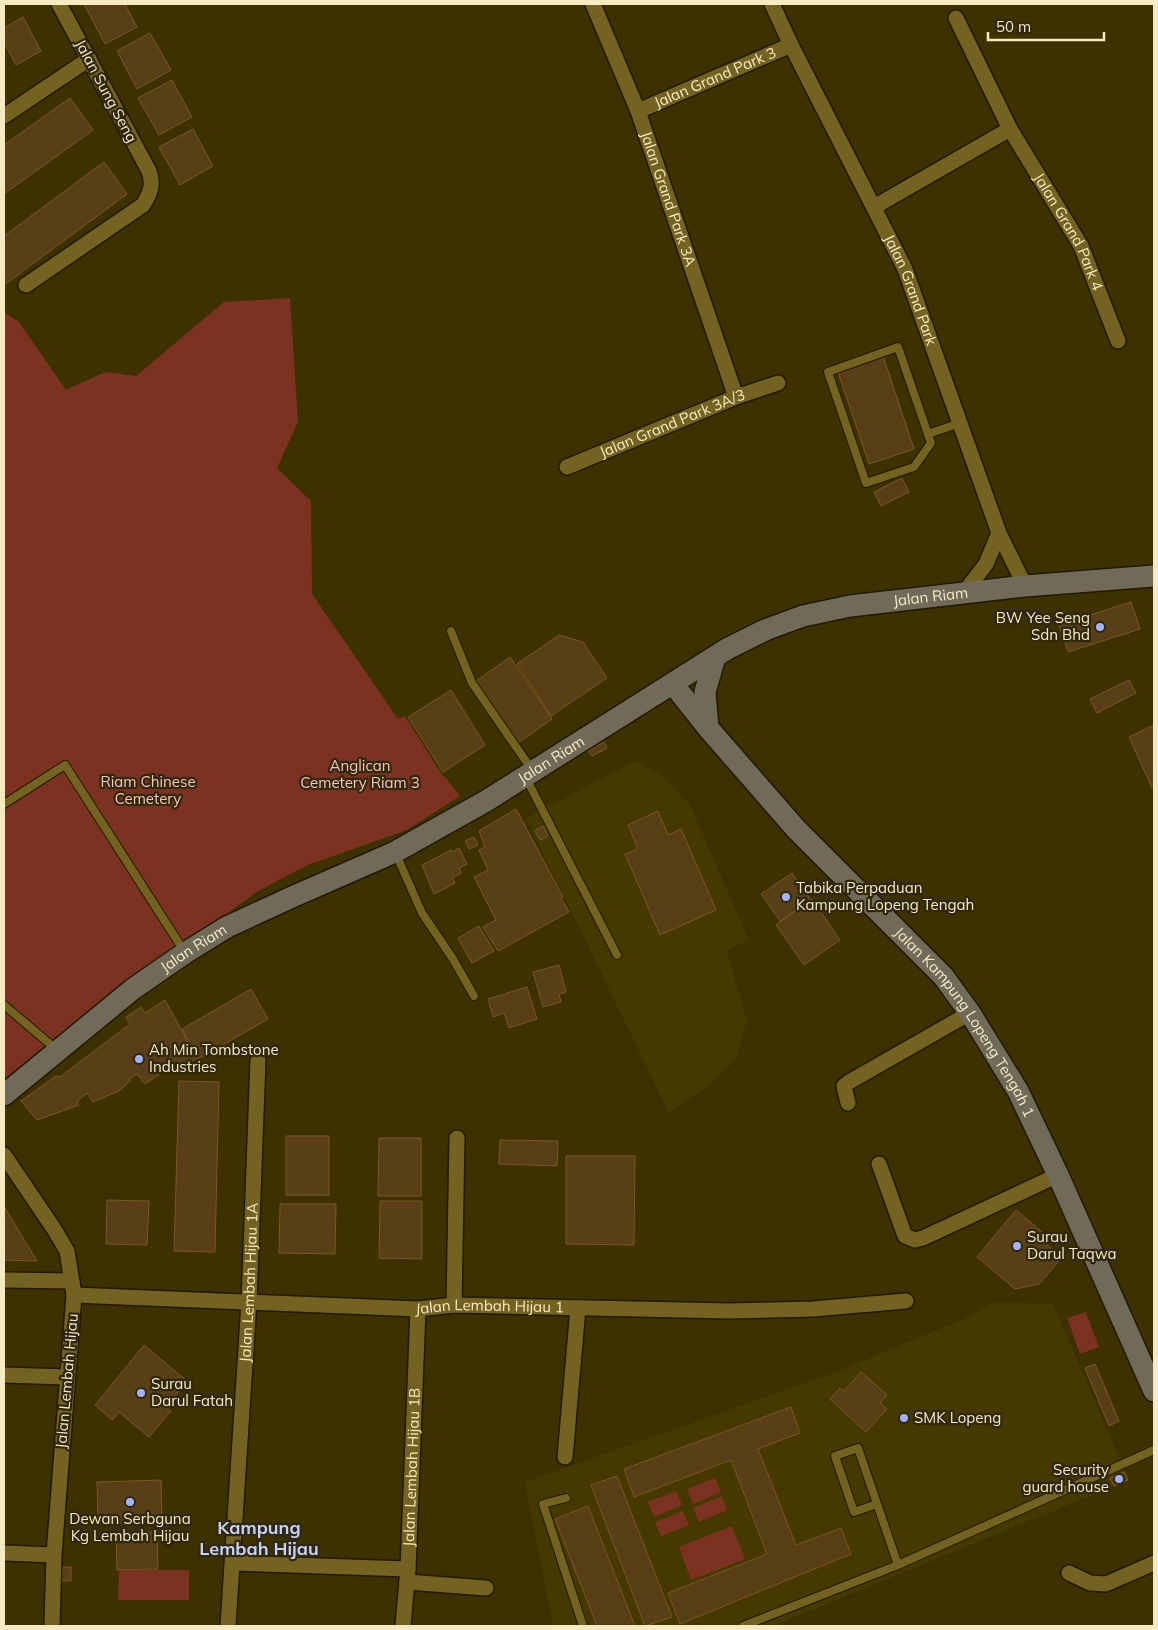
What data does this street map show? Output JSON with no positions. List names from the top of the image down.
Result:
{
  "streets": {
    "main road": ["Jalan Riam", "Jalan Kampung Lopeng Tengah 1"],
    "street": [
      "Jalan Grand Park 3",
      "Jalan Sung Seng",
      "Jalan Grand Park 3A",
      "Jalan Grand Park 4",
      "Jalan Grand Park",
      "Jalan Grand Park 3A/3",
      "Jalan Lembah Hijau 1A",
      "Jalan Lembah Hijau 1",
      "Jalan Lembah Hijau",
      "Jalan Lembah Hijau 1B"
    ]
  },
  "crossings": [
    ["Jalan Grand Park 3", "Jalan Grand Park 3A"],
    ["Jalan Grand Park 3", "Jalan Grand Park"],
    ["Jalan Grand Park 3A", "Jalan Grand Park 3A/3"],
    ["Jalan Grand Park", "Jalan Riam"],
    ["Jalan Riam", "Jalan Kampung Lopeng Tengah 1"],
    ["Jalan Lembah Hijau 1A", "Jalan Lembah Hijau 1"],
    ["Jalan Lembah Hijau 1", "Jalan Lembah Hijau"],
    ["Jalan Lembah Hijau 1", "Jalan Lembah Hijau 1B"]
  ],
  "districts": ["Kampung Lembah Hijau"],
  "parks": ["Anglican Cemetery Riam 3", "Riam Chinese Cemetery"],
  "places": [
    "BW Yee Seng Sdn Bhd",
    "Tabika Perpaduan Kampung Lopeng Tengah",
    "Ah Min Tombstone Industries",
    "Surau Darul Taqwa",
    "Surau Darul Fatah",
    "SMK Lopeng",
    "Security guard house",
    "Dewan Serbguna Kg Lembah Hijau"
  ],
  "scale_bar": "50 m"
}
